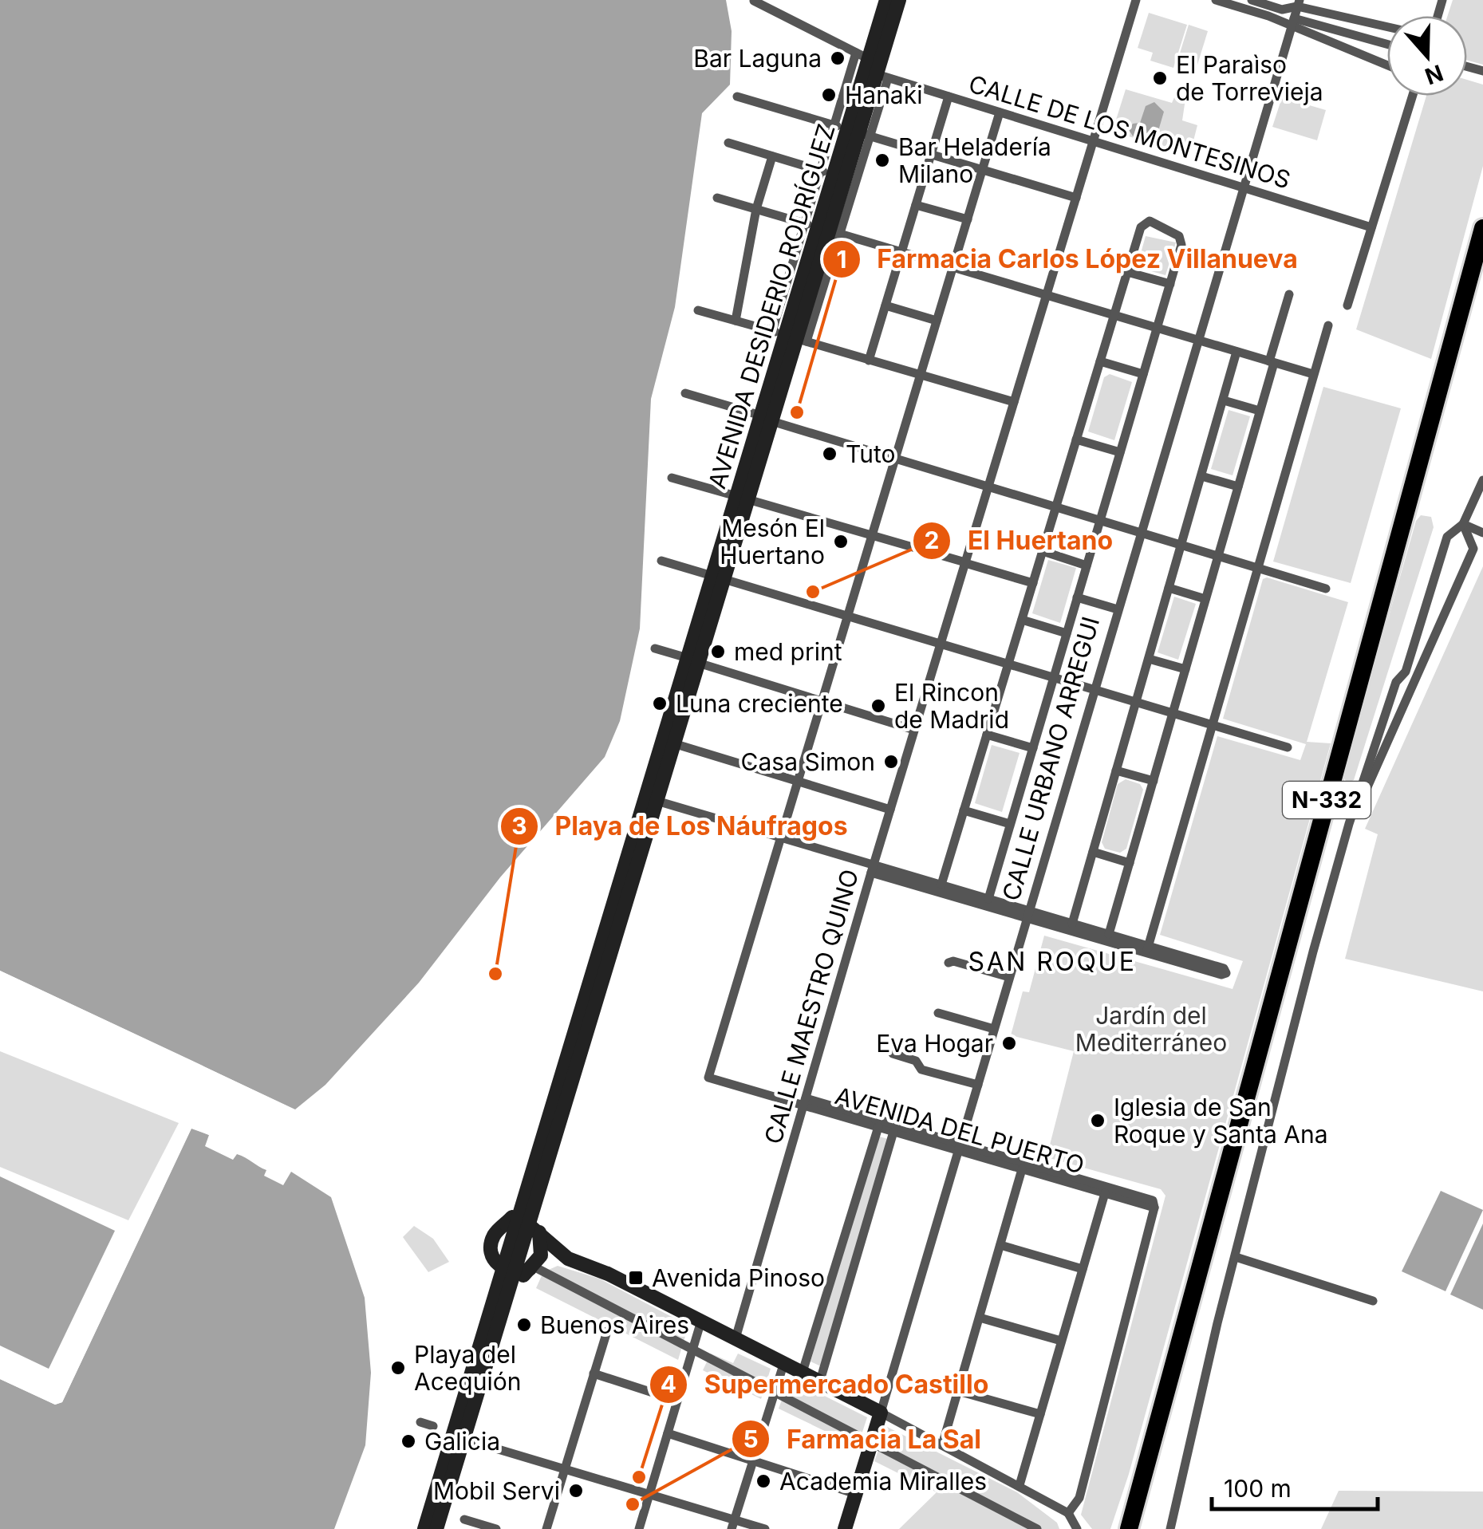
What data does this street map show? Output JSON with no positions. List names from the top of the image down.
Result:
{
  "streets": {
    "highway": ["N-332"],
    "street": [
      "CALLE DE LOS MONTESINOS",
      "AVENIDA DESIDERIO RODRÍGUEZ",
      "CALLE URBANO ARREGUI",
      "CALLE MAESTRO QUINO",
      "AVENIDA DEL PUERTO"
    ]
  },
  "crossings": [
    ["CALLE DE LOS MONTESINOS", "AVENIDA DESIDERIO RODRÍGUEZ"],
    ["CALLE DE LOS MONTESINOS", "CALLE URBANO ARREGUI"],
    ["CALLE DE LOS MONTESINOS", "CALLE MAESTRO QUINO"],
    ["CALLE URBANO ARREGUI", "AVENIDA DEL PUERTO"],
    ["CALLE MAESTRO QUINO", "AVENIDA DEL PUERTO"]
  ],
  "districts": ["SAN ROQUE"],
  "parks": ["Jardín del Mediterráneo"],
  "places": {
    "other": [
      "Bar Laguna",
      "El Paraìso de Torrevieja",
      "Hanaki",
      "Bar Heladería Milano",
      "Farmacia Carlos López Villanueva",
      "Tuto",
      "Mesón El Huertano",
      "El Huertano",
      "med print",
      "Luna creciente",
      "El Rincon de Madrid",
      "Casa Simon",
      "Playa de Los Náufragos",
      "Eva Hogar",
      "Iglesia de San Roque y Santa Ana",
      "Buenos Aires",
      "Playa del Acequión",
      "Galicia",
      "Supermercado Castillo",
      "Academia Miralles",
      "Mobil Servi",
      "Farmacia La Sal"
    ],
    "transit": ["Avenida Pinoso"]
  },
  "scale_bar": "100 m",
  "north": "bottom"
}
